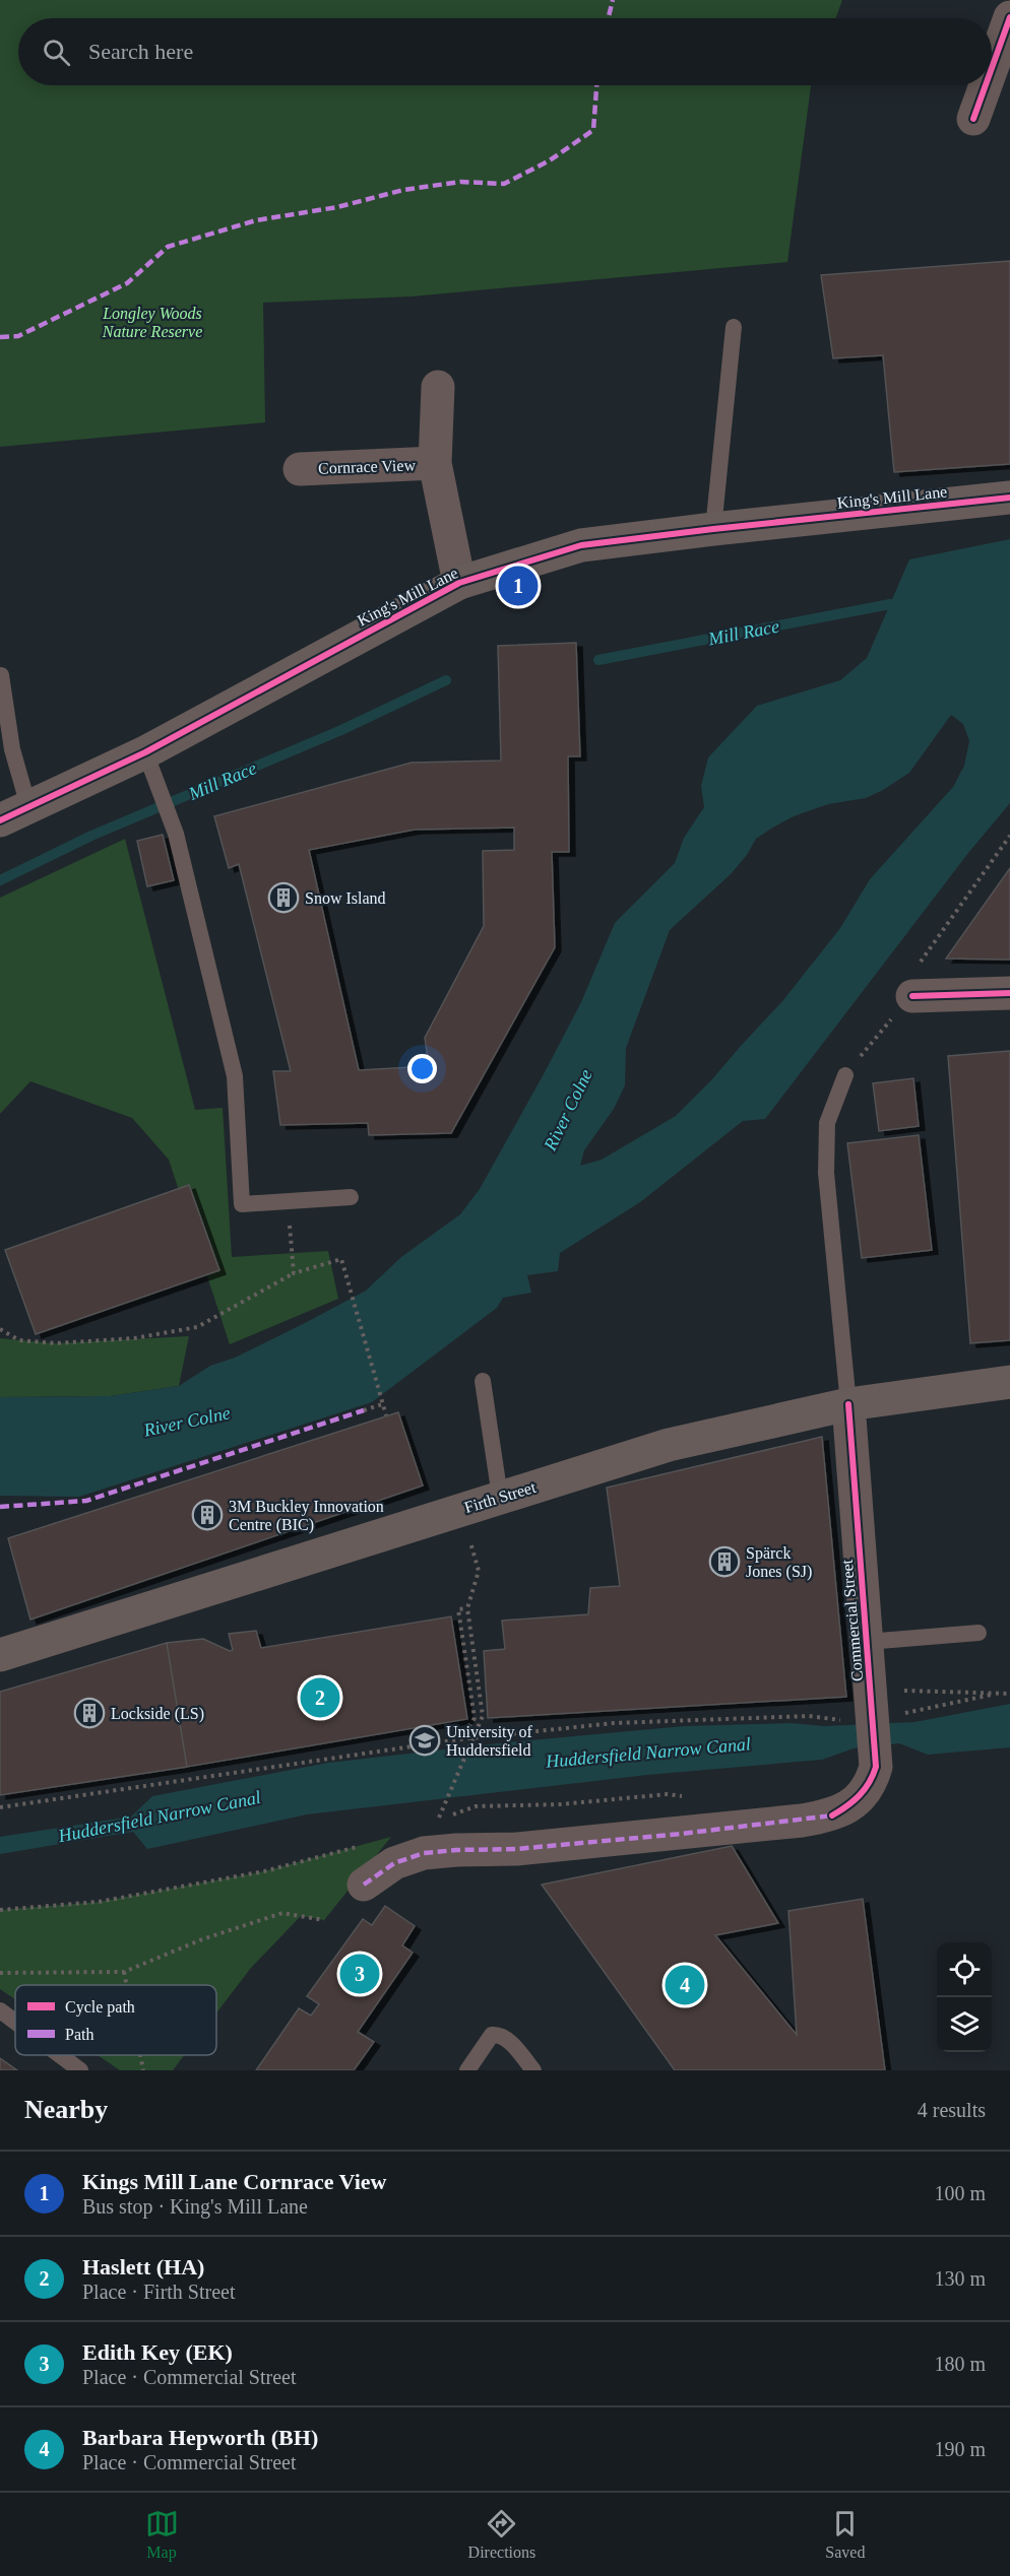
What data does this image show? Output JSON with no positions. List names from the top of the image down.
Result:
{
  "streets": {
    "main road": ["King's Mill Lane", "Firth Street"],
    "street": ["Cornrace View", "Commercial Street"]
  },
  "crossings": [
    ["Cornrace View", "King's Mill Lane"],
    ["Firth Street", "Commercial Street"]
  ],
  "water": ["Mill Race", "River Colne", "Huddersfield Narrow Canal"],
  "parks": ["Longley Woods Nature Reserve"],
  "places": {
    "building": [
      "Snow Island",
      "3M Buckley Innovation Centre (BIC)",
      "Spärck Jones (SJ)",
      "Lockside (LS)"
    ],
    "school or university": ["University of Huddersfield"]
  },
  "legend": ["Cycle path", "Path"],
  "page": {
    "search": "Search here",
    "pins": [
      "1",
      "2",
      "3",
      "4"
    ],
    "heading": ["Nearby", "4 results"],
    "list": [
      {
        "mark": "1",
        "name": "Kings Mill Lane Cornrace View",
        "note": "Bus stop · King's Mill Lane",
        "value": "100 m"
      },
      {
        "mark": "2",
        "name": "Haslett (HA)",
        "note": "Place · Firth Street",
        "value": "130 m"
      },
      {
        "mark": "3",
        "name": "Edith Key (EK)",
        "note": "Place · Commercial Street",
        "value": "180 m"
      },
      {
        "mark": "4",
        "name": "Barbara Hepworth (BH)",
        "note": "Place · Commercial Street",
        "value": "190 m"
      }
    ],
    "nav": ["Map", "Directions", "Saved"]
  }
}
